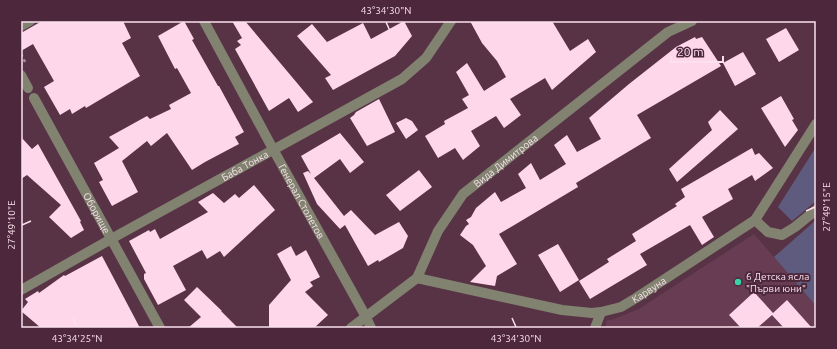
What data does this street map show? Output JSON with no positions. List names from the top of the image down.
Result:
{
  "streets": {
    "street": [
      "Вида Димитрова",
      "Баба Тонка",
      "Генерал Столетов",
      "Оборище",
      "Карвуна"
    ]
  },
  "crossings": [
    ["Вида Димитрова", "Карвуна"],
    ["Баба Тонка", "Генерал Столетов"],
    ["Баба Тонка", "Оборище"]
  ],
  "places": ["6 Детска ясла \"Първи юни\""],
  "scale_bar": "20 m",
  "coordinates": [
    "43°34'30\"N",
    "27°49'15\"E",
    "27°49'10\"E",
    "43°34'25\"N"
  ]
}
